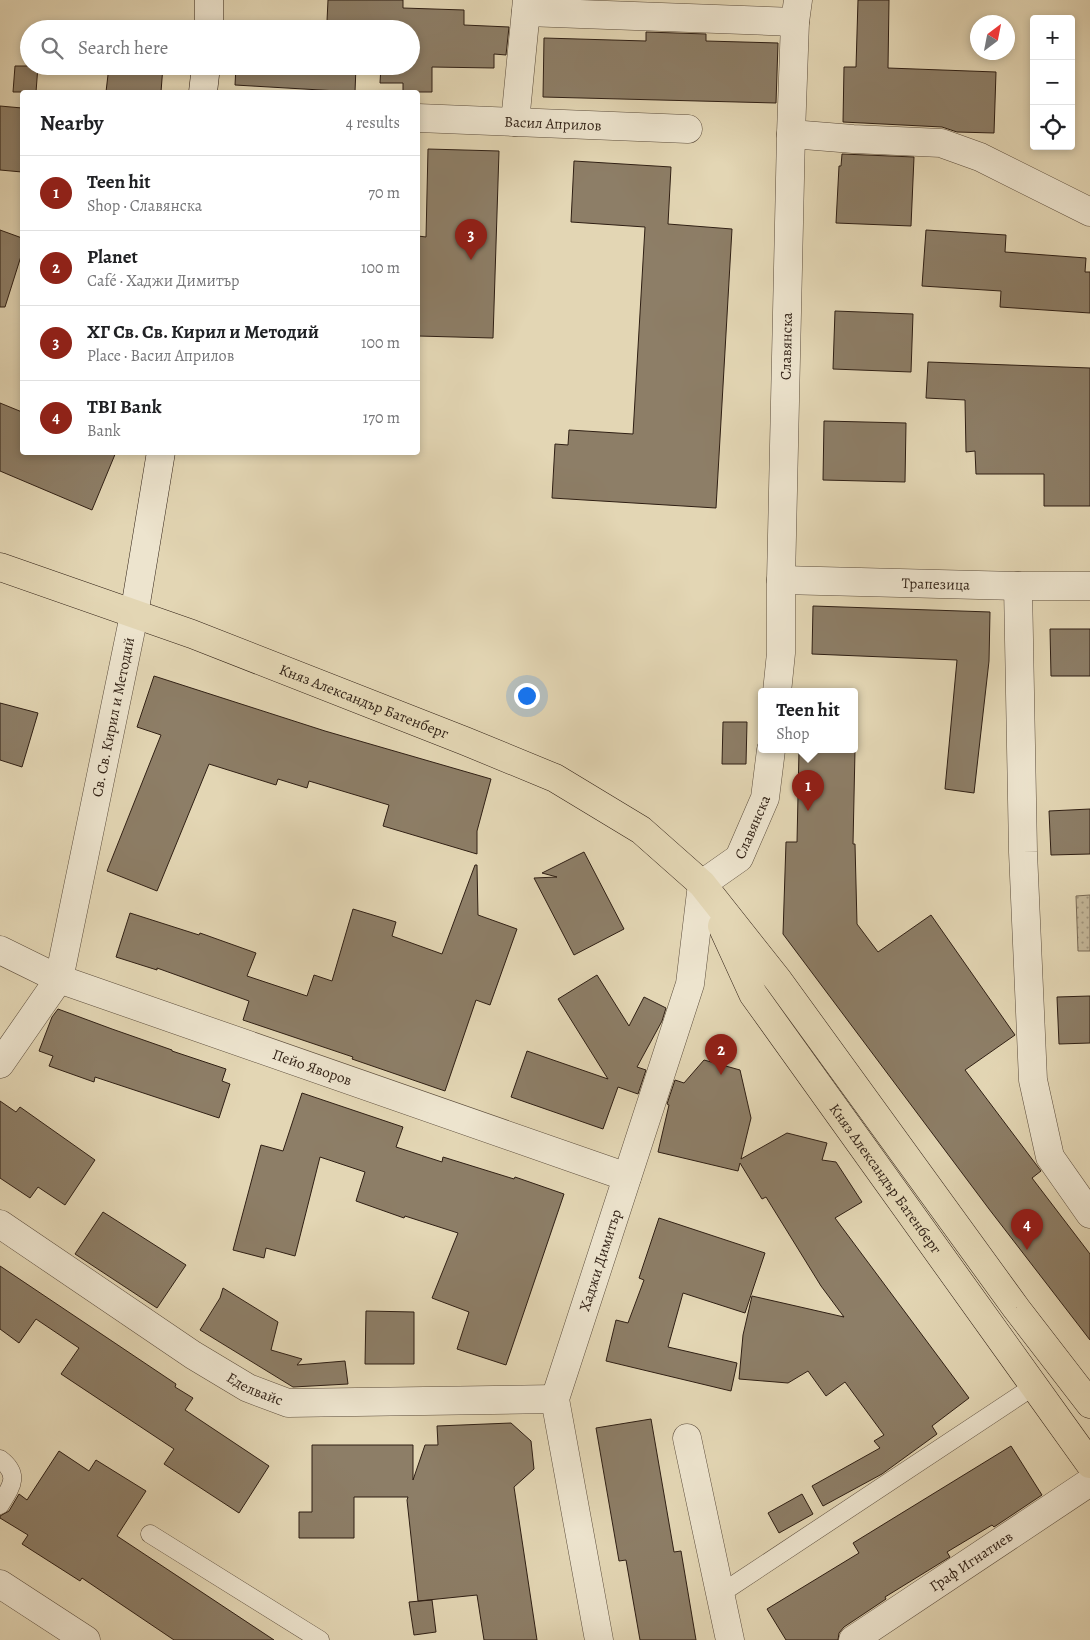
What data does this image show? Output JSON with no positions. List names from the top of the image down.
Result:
{
  "streets": {
    "main road": ["Княз Александър Батенберг"],
    "street": [
      "Васил Априлов",
      "Славянска",
      "Трапезица",
      "Св. Св. Кирил и Методий",
      "Пейо Яворов",
      "Хаджи Димитър",
      "Еделвайс",
      "Граф Игнатиев"
    ]
  },
  "crossings": [
    ["Славянска", "Трапезица"],
    ["Славянска", "Княз Александър Батенберг"],
    ["Славянска", "Хаджи Димитър"],
    ["Княз Александър Батенберг", "Св. Св. Кирил и Методий"],
    ["Княз Александър Батенберг", "Хаджи Димитър"],
    ["Св. Св. Кирил и Методий", "Пейо Яворов"],
    ["Пейо Яворов", "Хаджи Димитър"],
    ["Хаджи Димитър", "Еделвайс"]
  ],
  "north": "top right",
  "page": {
    "map_buttons": ["+", "−"],
    "search": "Search here",
    "heading": ["Nearby", "4 results"],
    "list": [
      {
        "mark": "1",
        "name": "Teen hit",
        "note": "Shop · Славянска",
        "value": "70 m"
      },
      {
        "mark": "2",
        "name": "Planet",
        "note": "Café · Хаджи Димитър",
        "value": "100 m"
      },
      {
        "mark": "3",
        "name": "ХГ Св. Св. Кирил и Методий",
        "note": "Place · Васил Априлов",
        "value": "100 m"
      },
      {
        "mark": "4",
        "name": "TBI Bank",
        "note": "Bank",
        "value": "170 m"
      }
    ],
    "pins": [
      "3",
      "1",
      "2",
      "4"
    ],
    "popup": ["Teen hit", "Shop"]
  }
}
